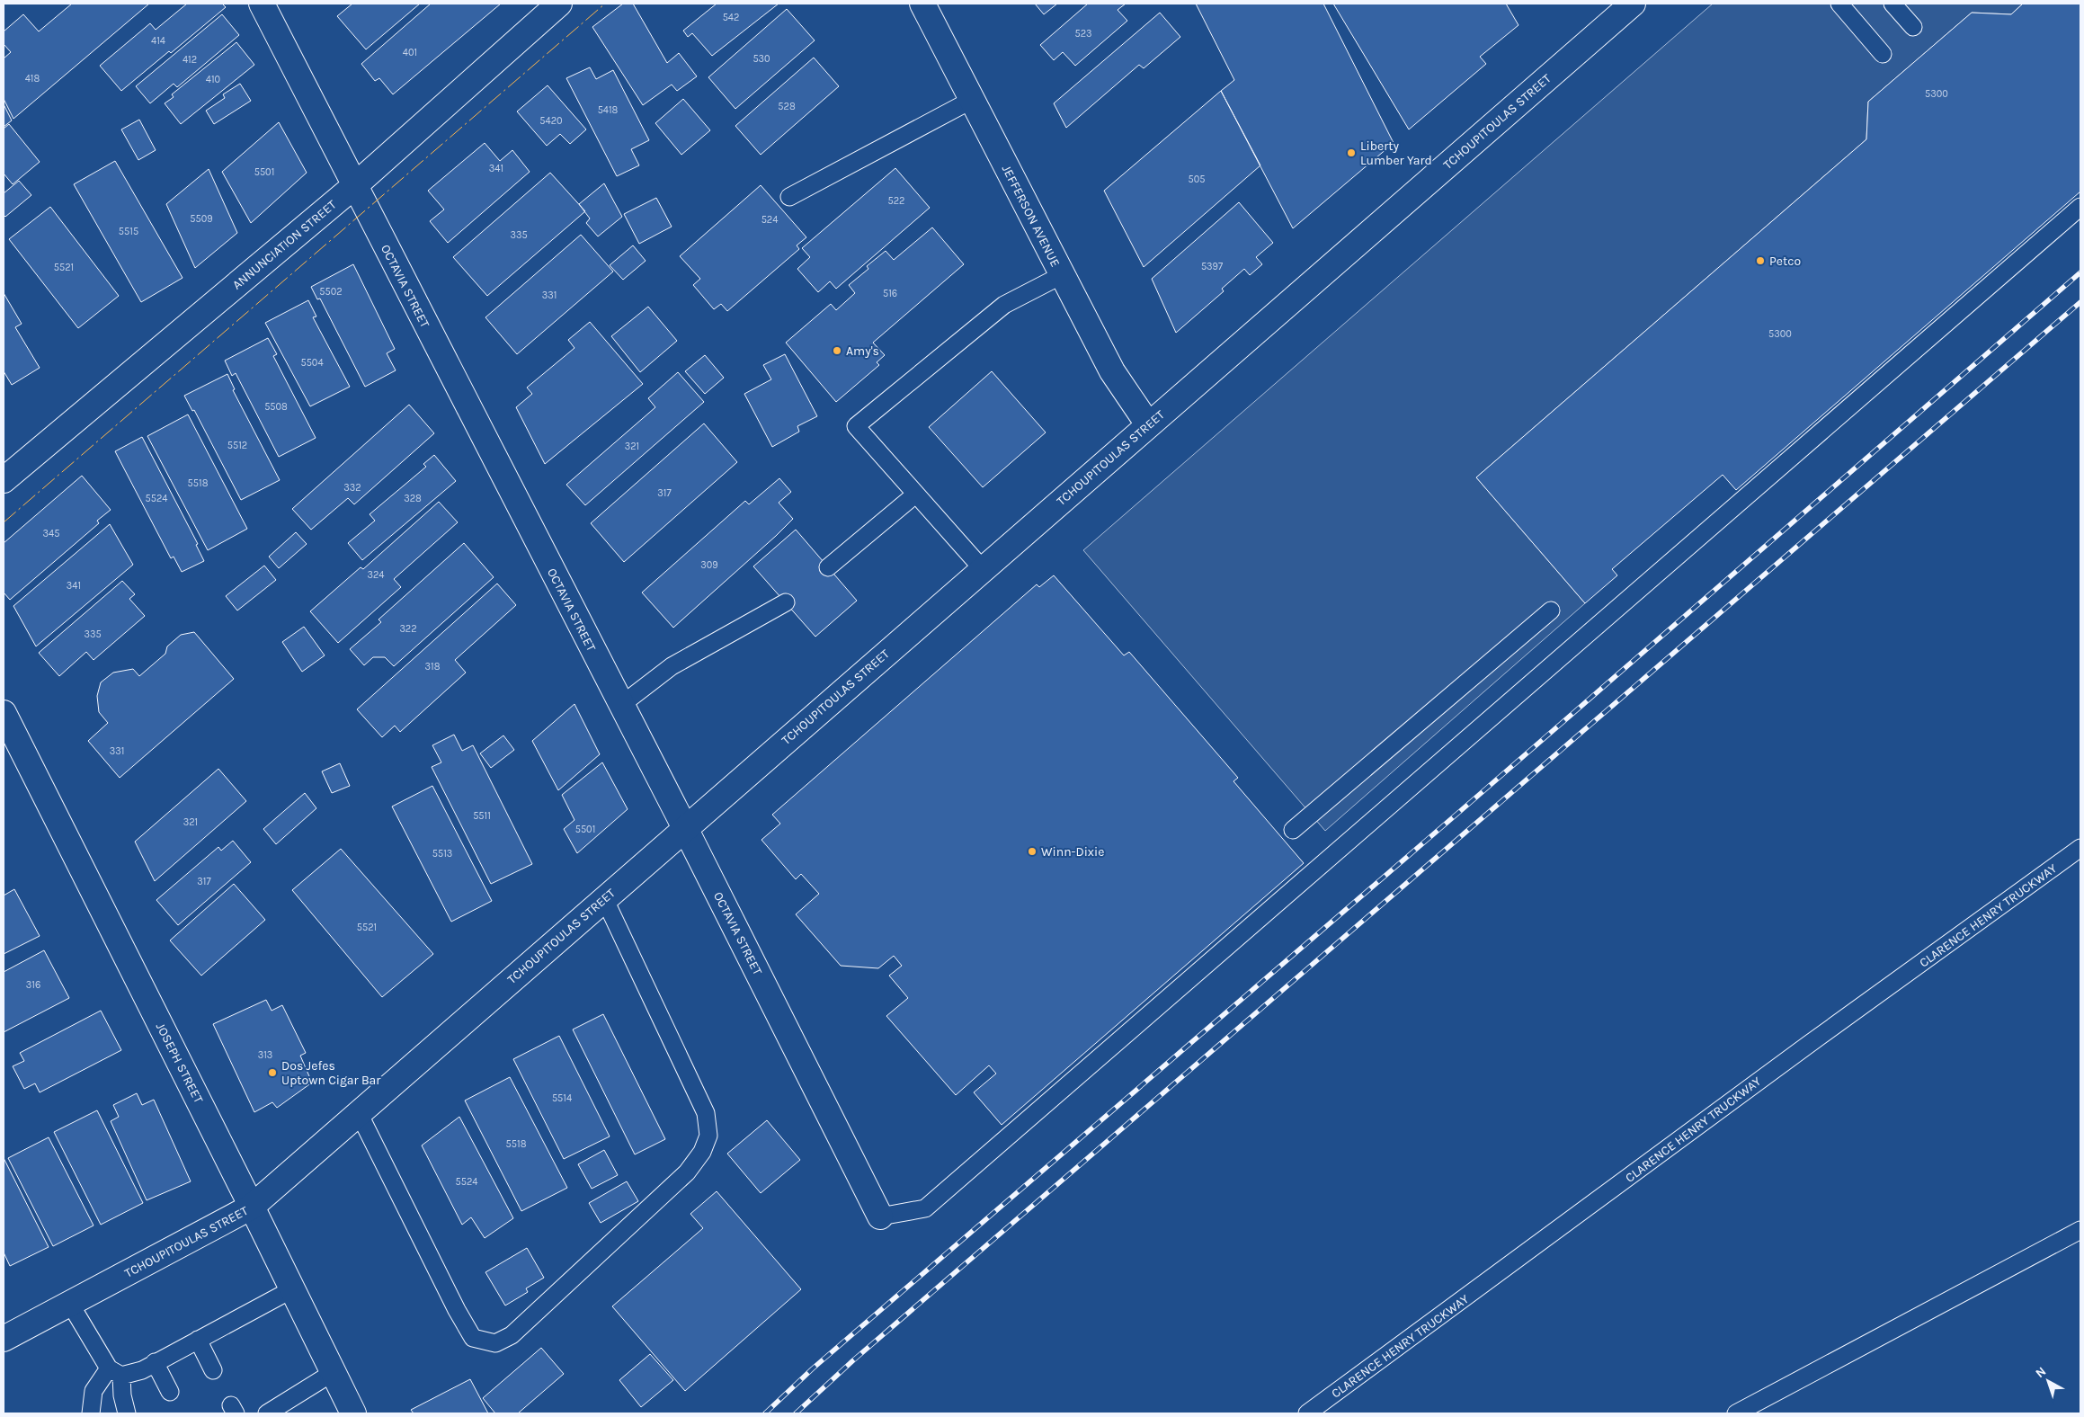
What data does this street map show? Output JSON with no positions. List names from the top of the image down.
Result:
{
  "streets": {
    "street": [
      "TCHOUPITOULAS STREET",
      "JEFFERSON AVENUE",
      "ANNUNCIATION STREET",
      "OCTAVIA STREET",
      "JOSEPH STREET"
    ],
    "lane": ["CLARENCE HENRY TRUCKWAY"]
  },
  "crossings": [
    ["TCHOUPITOULAS STREET", "JEFFERSON AVENUE"],
    ["TCHOUPITOULAS STREET", "OCTAVIA STREET"],
    ["TCHOUPITOULAS STREET", "JOSEPH STREET"],
    ["ANNUNCIATION STREET", "OCTAVIA STREET"]
  ],
  "places": [
    "Liberty Lumber Yard",
    "Petco",
    "Amy's",
    "Winn-Dixie",
    "Dos Jefes Uptown Cigar Bar"
  ],
  "house_numbers": [
    "542",
    "523",
    "414",
    "401",
    "530",
    "412",
    "418",
    "410",
    "5300",
    "528",
    "5418",
    "5420",
    "341",
    "5501",
    "505",
    "522",
    "5509",
    "524",
    "5515",
    "335",
    "5397",
    "5521",
    "5502",
    "516",
    "331",
    "5300",
    "5504",
    "5508",
    "5512",
    "321",
    "5518",
    "332",
    "317",
    "5524",
    "328",
    "345",
    "309",
    "324",
    "341",
    "322",
    "335",
    "318",
    "331",
    "5511",
    "321",
    "5501",
    "5513",
    "317",
    "5521",
    "316",
    "313",
    "5514",
    "5518",
    "5524"
  ],
  "north": "top left"
}
